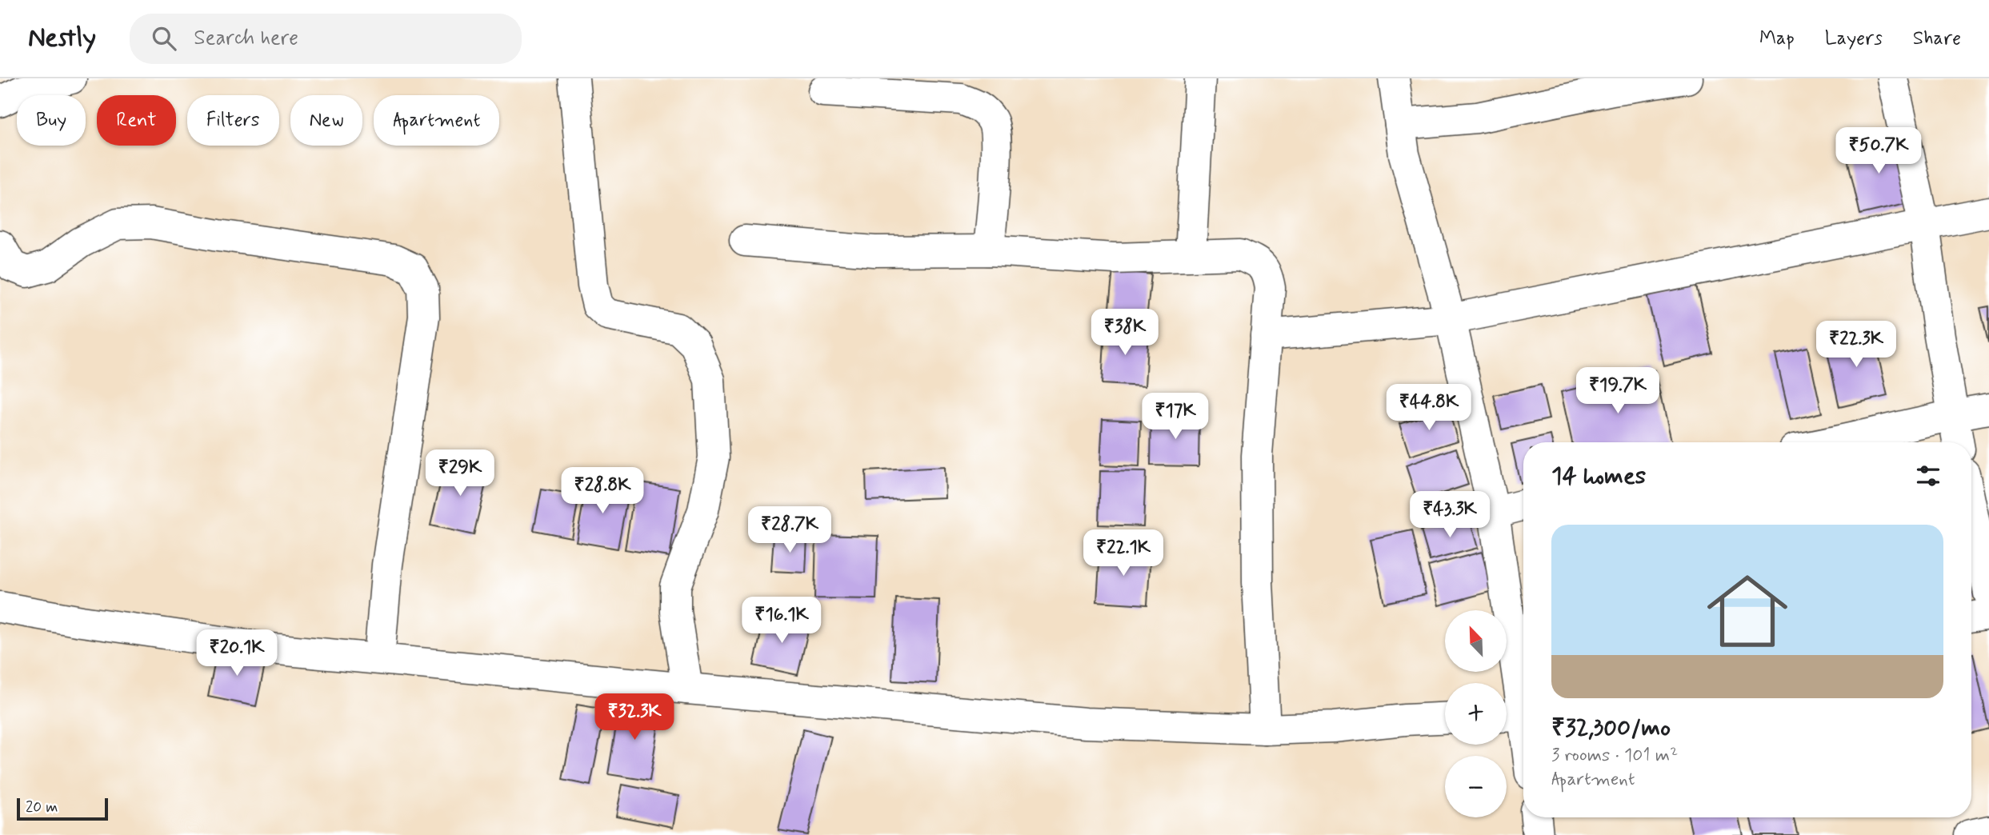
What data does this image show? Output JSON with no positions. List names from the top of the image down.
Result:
{
  "scale_bar": "20 m",
  "north": "top left",
  "page": {
    "header": "Nestly",
    "search": "Search here",
    "nav": ["Map", "Layers", "Share"],
    "chip": [
      "Buy",
      "Rent",
      "Filters",
      "New",
      "Apartment"
    ],
    "price": [
      "₹50.7K",
      "₹38K",
      "₹22.3K",
      "₹19.7K",
      "₹44.8K",
      "₹17K",
      "₹29K",
      "₹28.8K",
      "₹43.3K",
      "₹28.7K",
      "₹22.1K",
      "₹16.1K",
      "₹20.1K",
      "₹32.3K"
    ],
    "heading": "14 homes",
    "list": [
      {
        "name": "₹32,300/mo",
        "note": "3 rooms · 101 m² · Apartment"
      }
    ],
    "map_buttons": ["+", "−"],
    "scale": "20 m"
  }
}
